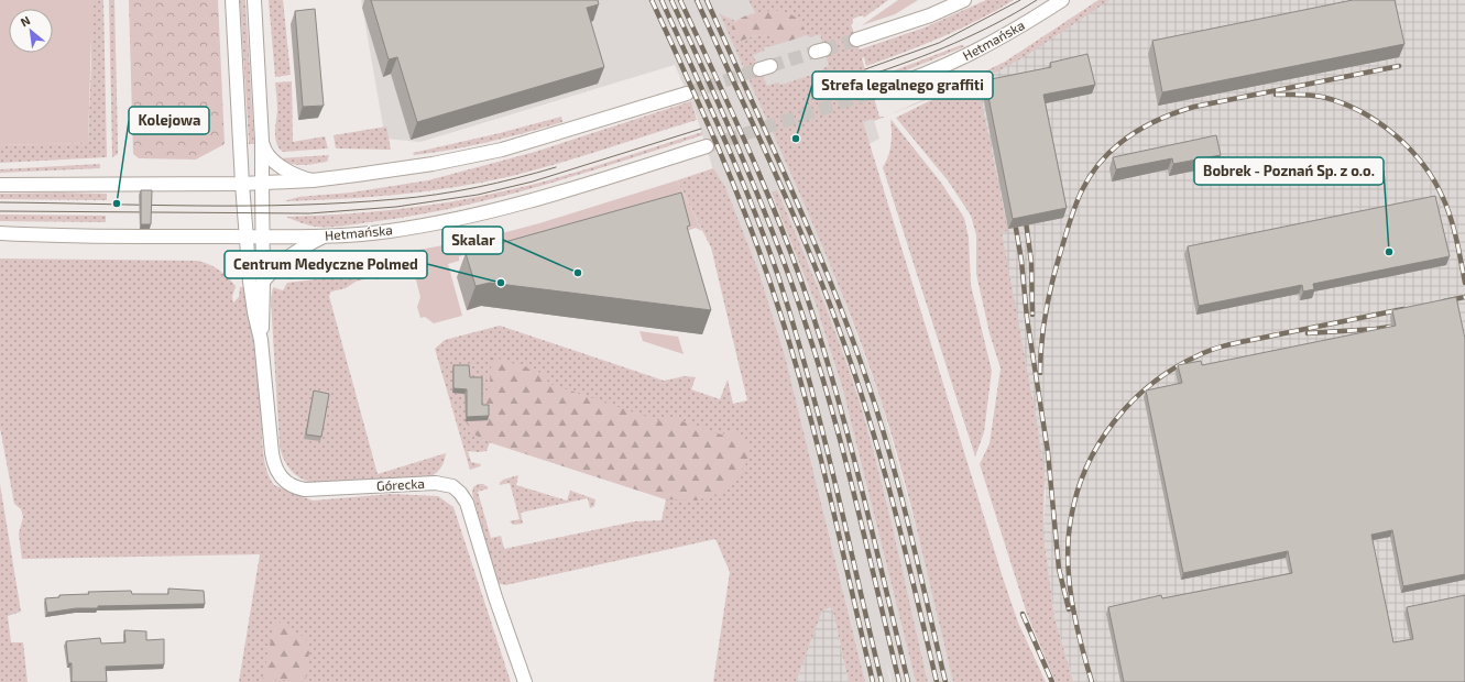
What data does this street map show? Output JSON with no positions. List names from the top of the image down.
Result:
{
  "streets": {
    "main road": ["Hetmańska", "Górecka"]
  },
  "crossings": [
    ["Hetmańska", "Górecka"]
  ],
  "places": [
    "Strefa legalnego graffiti",
    "Kolejowa",
    "Bobrek - Poznań Sp. z o.o.",
    "Skalar",
    "Centrum Medyczne Polmed"
  ],
  "north": "top left"
}
